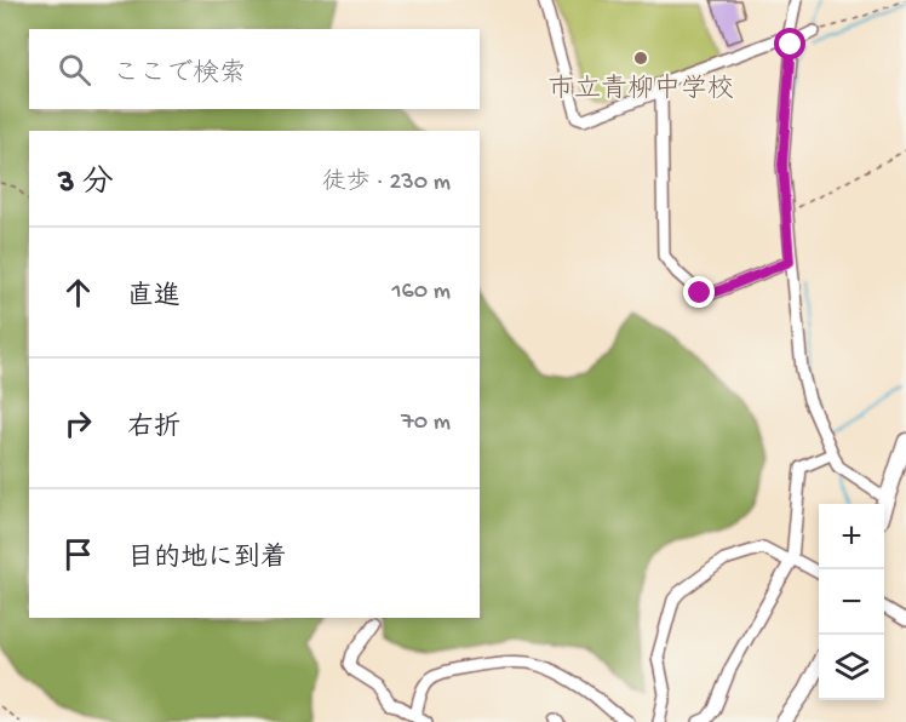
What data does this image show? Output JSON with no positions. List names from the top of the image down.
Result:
{
  "places": ["市立青柳中学校"],
  "page": {
    "search": "ここで検索",
    "heading": ["3 分", "徒歩 · 230 m"],
    "list": [
      ["直進", "160 m"],
      ["右折", "70 m"],
      "目的地に到着"
    ],
    "map_buttons": ["+", "−"]
  }
}
